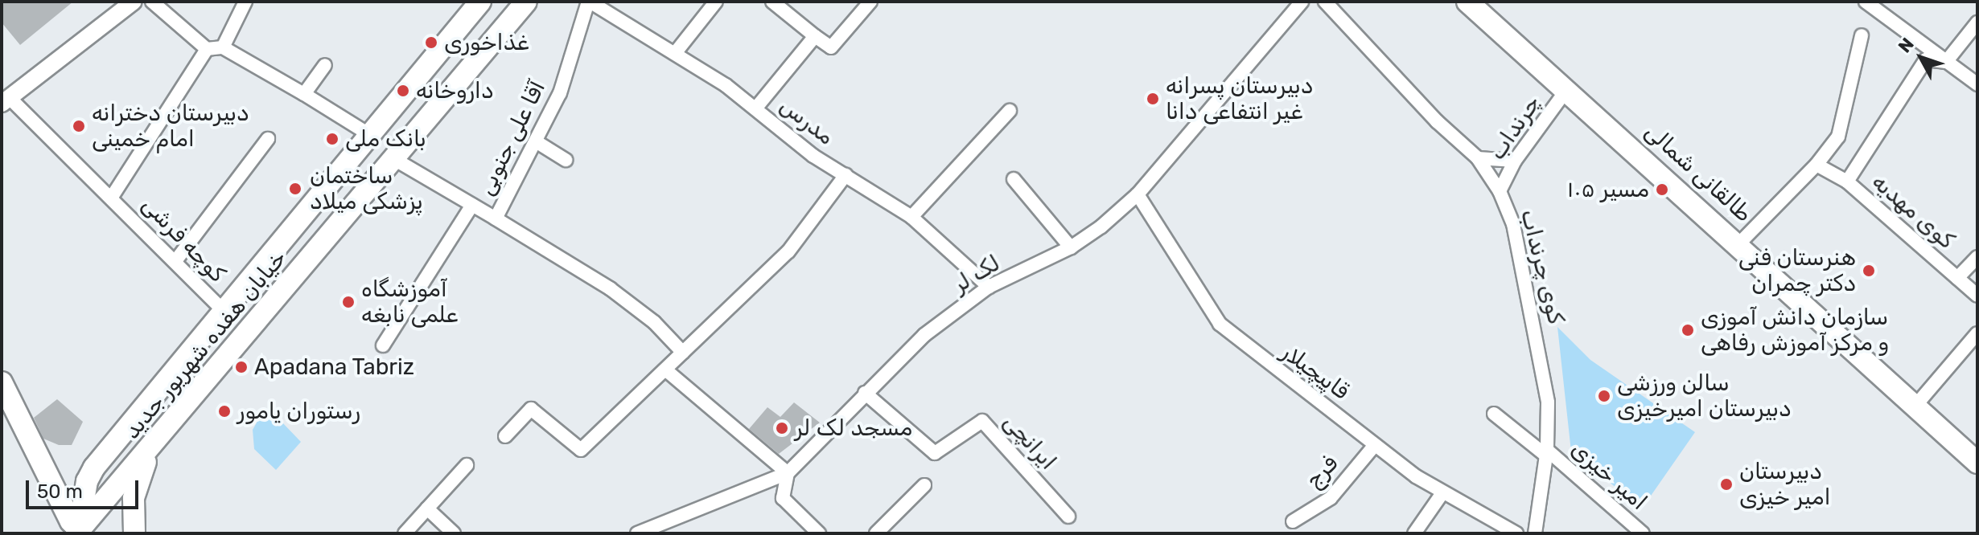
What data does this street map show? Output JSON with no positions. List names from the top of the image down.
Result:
{
  "streets": {
    "main road": ["طالقانی شمالی", "خیابان هفده شهریور جدید"],
    "street": [
      "مدرس",
      "چرنداب",
      "آقا علی جنوبی",
      "کوی ‌‌‌مهدیه",
      "کوچه فرشی",
      "کوی چرنداب",
      "لک لر",
      "قاپیچیلار",
      "ایرانچی",
      "فرج",
      "امیر خیزی"
    ]
  },
  "crossings": [
    ["مدرس", "آقا علی جنوبی"],
    ["مدرس", "لک لر"],
    ["چرنداب", "طالقانی شمالی"],
    ["چرنداب", "کوی چرنداب"],
    ["آقا علی جنوبی", "خیابان هفده شهریور جدید"],
    ["کوچه فرشی", "خیابان هفده شهریور جدید"],
    ["کوی چرنداب", "امیر خیزی"],
    ["لک لر", "قاپیچیلار"],
    ["لک لر", "ایرانچی"],
    ["قاپیچیلار", "فرج"]
  ],
  "places": [
    "غذاخوری",
    "داروخانه",
    "دبیرستان پسرانه غیر انتفاعی دانا",
    "دبیرستان دخترانه امام خمینی",
    "بانک ملی",
    "ساختمان پزشکی میلاد",
    "مسیر ۱۰۵",
    "هنرستان فنی دکتر چمران",
    "آموزشگاه علمی نابغه",
    "سازمان دانش آموزی و مرکز آموزش رفاهی",
    "Apadana Tabriz",
    "سالن ورزشی دبیرستان امیرخیزی",
    "رستوران یامور",
    "مسجد لک لر",
    "دبیرستان امیر خیزی"
  ],
  "scale_bar": "50 m",
  "north": "top left"
}
